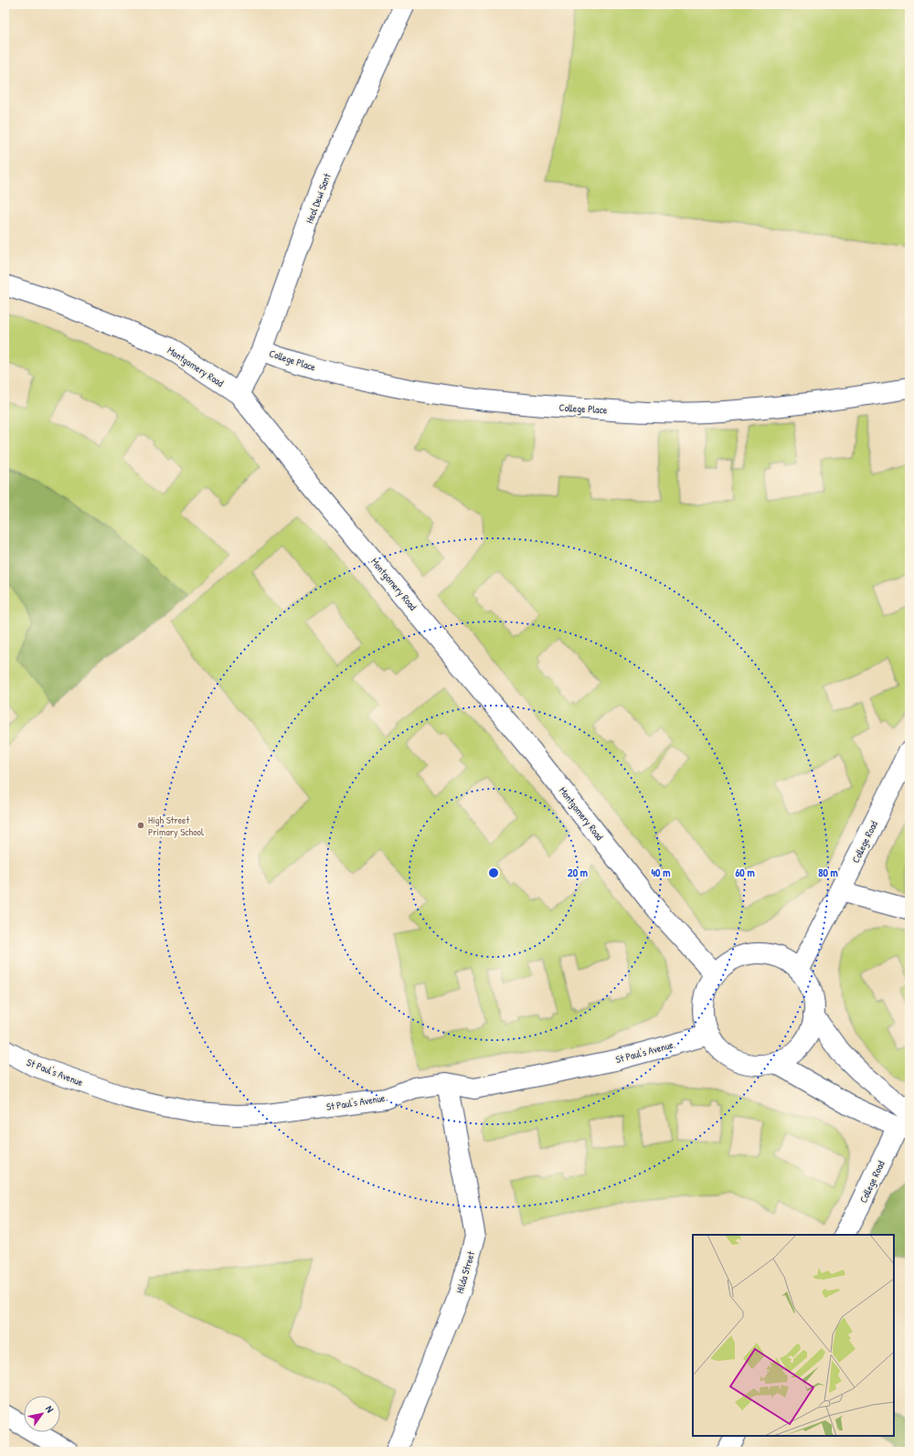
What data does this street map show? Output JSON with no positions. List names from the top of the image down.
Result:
{
  "streets": {
    "street": [
      "Heol Dewi Sant",
      "College Place",
      "Montgomery Road",
      "College Road",
      "St Paul's Avenue",
      "Hilda Street"
    ]
  },
  "crossings": [
    ["Heol Dewi Sant", "College Place"],
    ["Heol Dewi Sant", "Montgomery Road"],
    ["Montgomery Road", "College Road"],
    ["Montgomery Road", "St Paul's Avenue"],
    ["College Road", "St Paul's Avenue"],
    ["St Paul's Avenue", "Hilda Street"]
  ],
  "places": ["High Street Primary School"],
  "north": "top right",
  "rings": [
    "20 m",
    "40 m",
    "60 m",
    "80 m"
  ]
}
